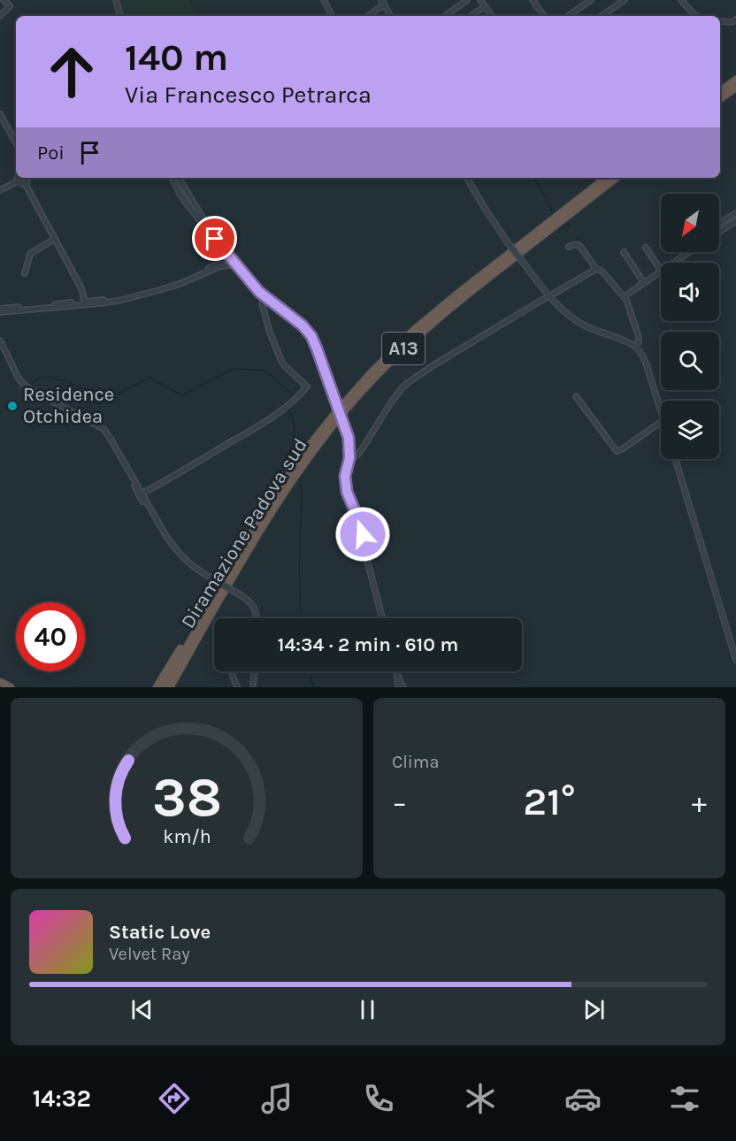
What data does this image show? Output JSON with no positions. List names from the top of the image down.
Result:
{
  "streets": {
    "highway": ["A13", "Diramazione Padova sud"]
  },
  "places": ["Residence Otchidea"],
  "north": "bottom left",
  "page": {
    "turn": ["140 m", "Via Francesco Petrarca"],
    "then": "Poi",
    "limit": "40",
    "trip": "14:34 · 2 min · 610 m",
    "tile": "Clima",
    "heat": ["−", "21°", "+"],
    "song": ["Static Love", "Velvet Ray"],
    "tabs": "14:32",
    "gauge": ["38", "km/h"]
  }
}
